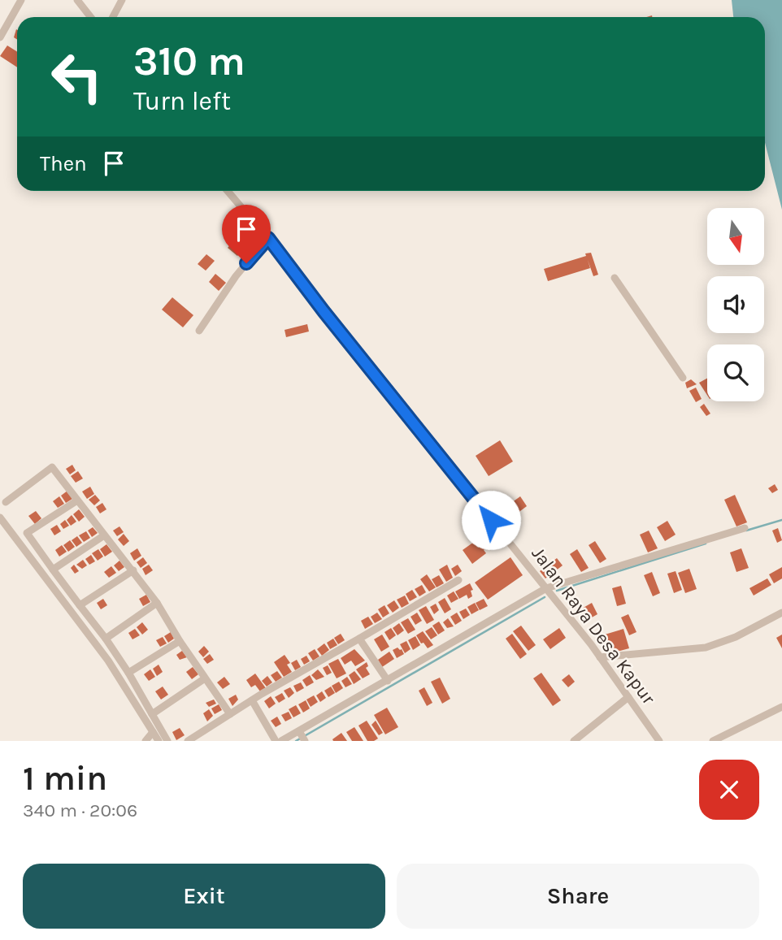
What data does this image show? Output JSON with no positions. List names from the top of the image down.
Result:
{
  "streets": {
    "street": ["Jalan Raya Desa Kapur"]
  },
  "north": "bottom",
  "page": {
    "turn": ["310 m", "Turn left"],
    "then": "Then",
    "heading": ["1 min", "340 m · 20:06"],
    "buttons": ["Exit", "Share"]
  }
}
